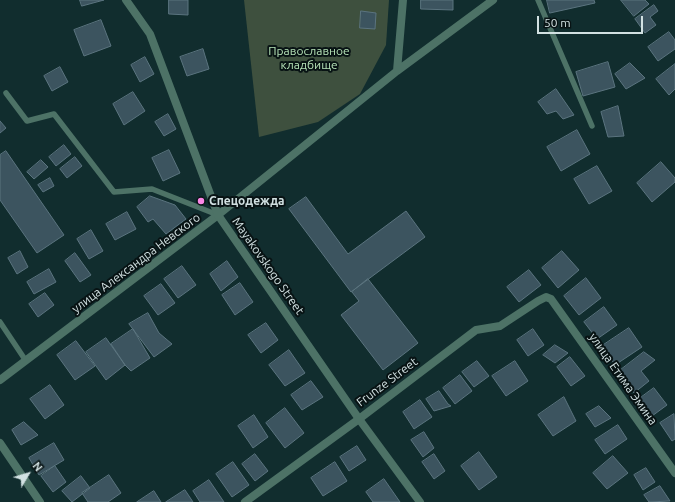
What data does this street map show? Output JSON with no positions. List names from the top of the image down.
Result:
{
  "streets": {
    "street": [
      "улица Александра Невского",
      "Mayakovskogo Street",
      "улица Етима Эмина",
      "Frunze Street"
    ]
  },
  "crossings": [
    ["улица Александра Невского", "Mayakovskogo Street"],
    ["Mayakovskogo Street", "Frunze Street"],
    ["улица Етима Эмина", "Frunze Street"]
  ],
  "parks": ["Православное кладбище"],
  "places": ["Спецодежда"],
  "scale_bar": "50 m",
  "north": "top right"
}
